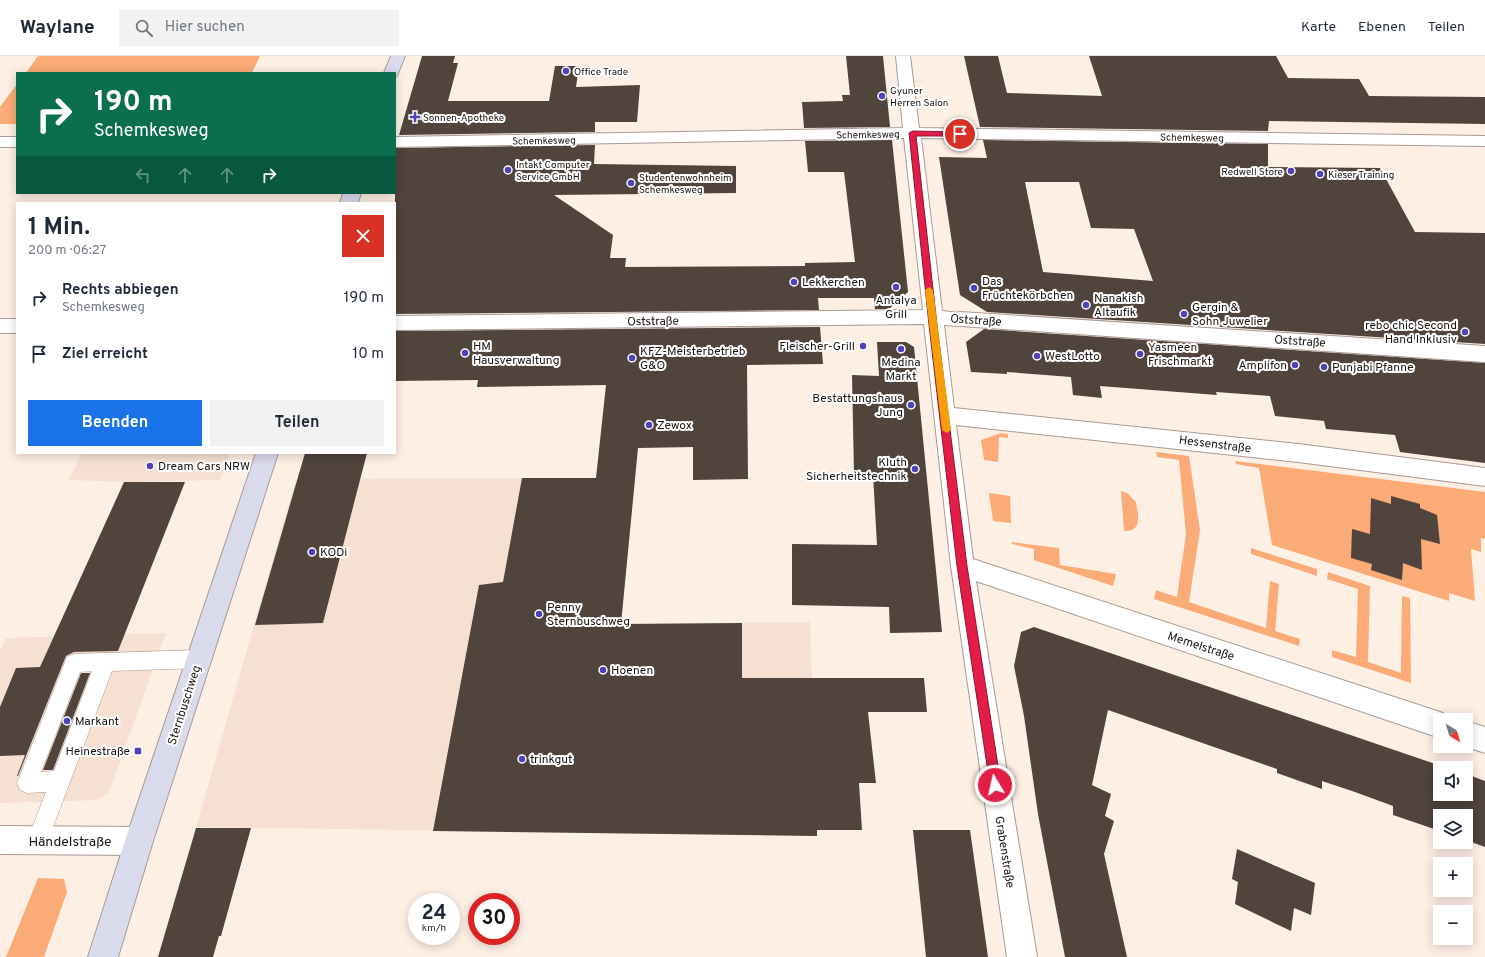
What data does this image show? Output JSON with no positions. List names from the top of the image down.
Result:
{
  "streets": {
    "main road": ["Sternbuschweg"],
    "street": [
      "Schemkesweg",
      "Oststraße",
      "Hessenstraße",
      "Memelstraße",
      "Händelstraße",
      "Grabenstraße"
    ]
  },
  "crossings": [
    ["Schemkesweg", "Grabenstraße"],
    ["Oststraße", "Grabenstraße"],
    ["Hessenstraße", "Grabenstraße"],
    ["Memelstraße", "Grabenstraße"],
    ["Sternbuschweg", "Händelstraße"]
  ],
  "places": {
    "other": [
      "Office Trade",
      "Gyuner Herren Salon",
      "Intakt Computer Service GmbH",
      "Redwell Store",
      "Kieser Training",
      "Studentenwohnheim Schemkesweg",
      "Lekkerchen",
      "Antalya Grill",
      "Das Früchtekörbchen",
      "Nanakish Altaufik",
      "Gergin & Sohn Juwelier",
      "rebo chic Second Hand Inklusiv",
      "Fleischer-Grill",
      "Medina Markt",
      "HM Hausverwaltung",
      "Yasmeen Frischmarkt",
      "WestLotto",
      "KFZ-Meisterbetrieb G&O",
      "Amplifon",
      "Punjabi Pfanne",
      "Bestattungshaus Jung",
      "Zewox",
      "Dream Cars NRW",
      "Kluth Sicherheitstechnik",
      "KODi",
      "Penny Sternbuschweg",
      "Hoenen",
      "Markant",
      "trinkgut"
    ],
    "health": ["Sonnen-Apotheke"],
    "transit": ["Heinestraße"]
  },
  "north": "bottom right",
  "page": {
    "header": "Waylane",
    "search": "Hier suchen",
    "nav": ["Karte", "Ebenen", "Teilen"],
    "turn": ["190 m", "Schemkesweg"],
    "heading": ["1 Min.", "200 m · 06:27"],
    "list": [
      {
        "name": "Rechts abbiegen",
        "note": "Schemkesweg",
        "value": "190 m"
      },
      {
        "name": "Ziel erreicht",
        "value": "10 m"
      }
    ],
    "buttons": ["Beenden", "Teilen"],
    "map_buttons": ["+", "−"],
    "speed": "24 km/h",
    "limit": "30"
  }
}
